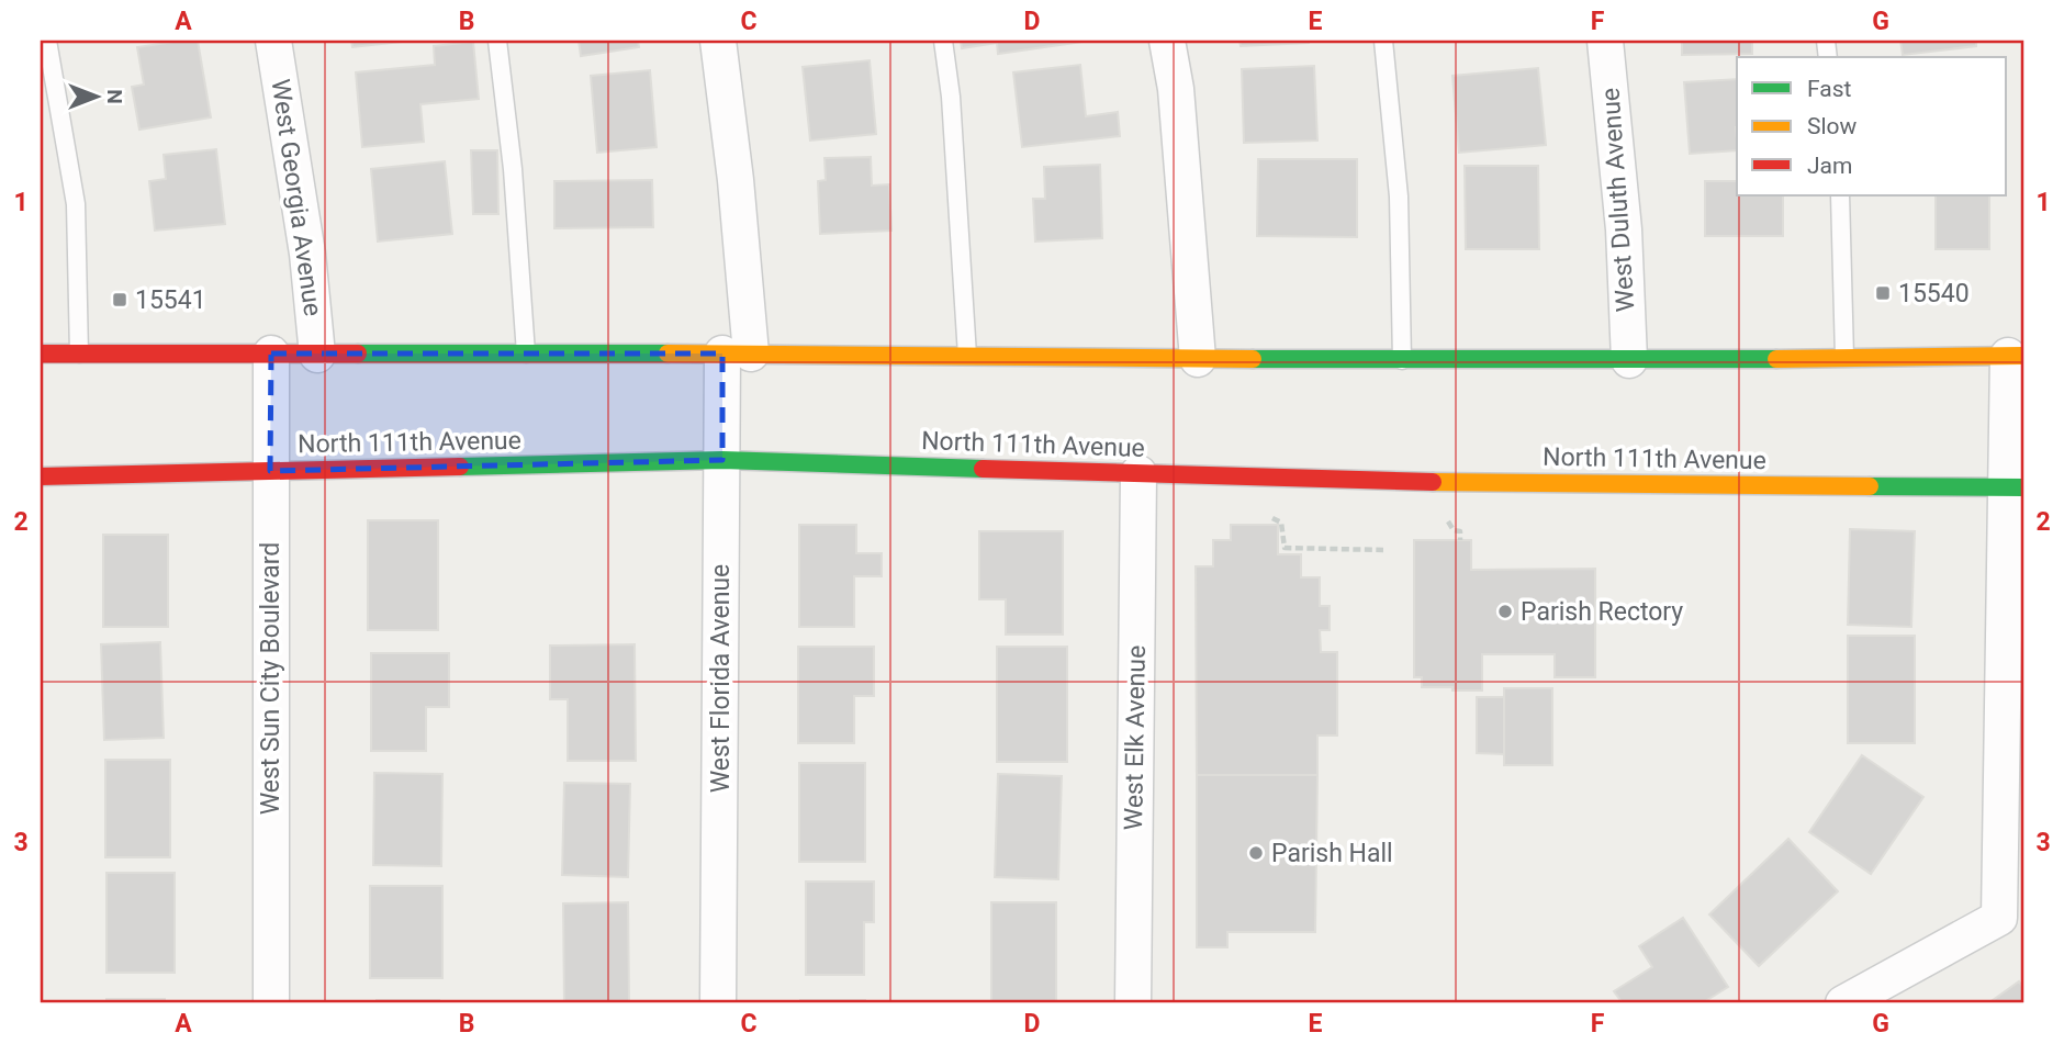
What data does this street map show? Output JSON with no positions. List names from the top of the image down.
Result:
{
  "streets": {
    "street": [
      "West Georgia Avenue",
      "West Duluth Avenue",
      "North 111th Avenue",
      "West Sun City Boulevard",
      "West Florida Avenue",
      "West Elk Avenue"
    ]
  },
  "crossings": [
    ["North 111th Avenue", "West Sun City Boulevard"],
    ["North 111th Avenue", "West Florida Avenue"],
    ["North 111th Avenue", "West Elk Avenue"]
  ],
  "places": {
    "transit": ["15540", "15541"],
    "other": ["Parish Rectory", "Parish Hall"]
  },
  "legend": ["Fast", "Slow", "Jam"],
  "north": "right",
  "grid": {
    "columns": [
      "A",
      "B",
      "C",
      "D",
      "E",
      "F",
      "G"
    ],
    "rows": ["1", "2", "3"]
  }
}
